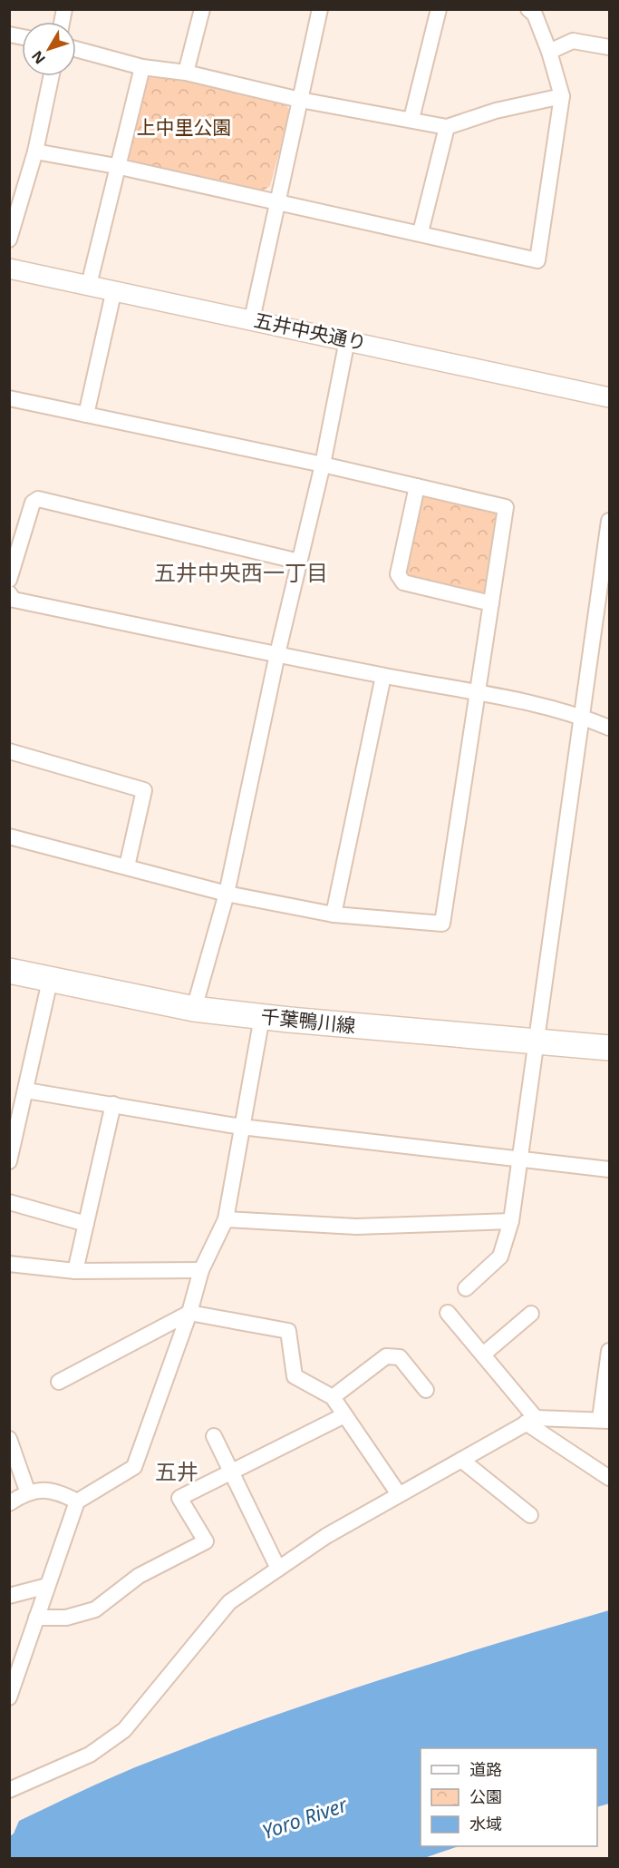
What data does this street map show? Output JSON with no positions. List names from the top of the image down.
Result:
{
  "streets": {
    "main road": ["千葉鴨川線"],
    "street": ["五井中央通り"]
  },
  "districts": ["五井中央西一丁目", "五井"],
  "water": ["Yoro River"],
  "parks": ["上中里公園"],
  "legend": ["道路", "公園", "水域"],
  "north": "bottom left"
}
